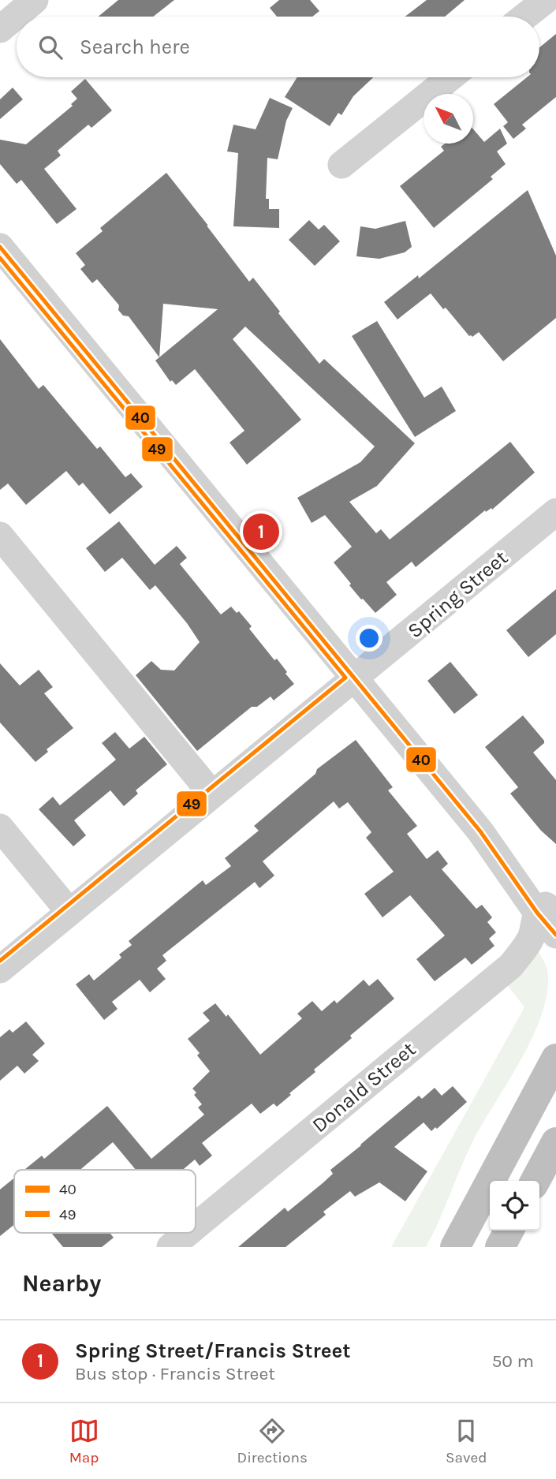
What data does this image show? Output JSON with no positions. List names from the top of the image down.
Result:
{
  "streets": {
    "street": ["Spring Street", "Donald Street"]
  },
  "lines": ["transit line 40", "transit line 49"],
  "legend": ["40", "49"],
  "north": "top left",
  "page": {
    "search": "Search here",
    "pins": "1",
    "heading": "Nearby",
    "list": [
      {
        "mark": "1",
        "name": "Spring Street/Francis Street",
        "note": "Bus stop · Francis Street",
        "value": "50 m"
      }
    ],
    "nav": ["Map", "Directions", "Saved"]
  }
}
